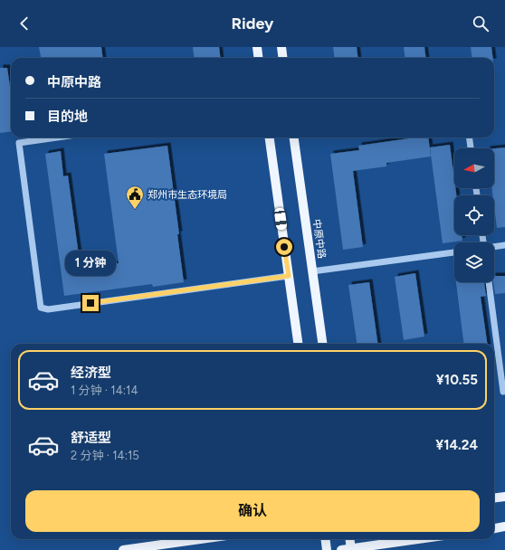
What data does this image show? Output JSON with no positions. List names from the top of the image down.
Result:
{
  "streets": {
    "main road": ["中原中路"]
  },
  "places": {
    "public building": ["郑州市生态环境局"]
  },
  "north": "left",
  "page": {
    "header": "Ridey",
    "banner": ["中原中路", "目的地"],
    "bubble": "1 分钟",
    "list": [
      {
        "name": "经济型",
        "note": "1 分钟 · 14:14",
        "value": "¥10.55"
      },
      {
        "name": "舒适型",
        "note": "2 分钟 · 14:15",
        "value": "¥14.24"
      }
    ],
    "buttons": "确认"
  }
}
